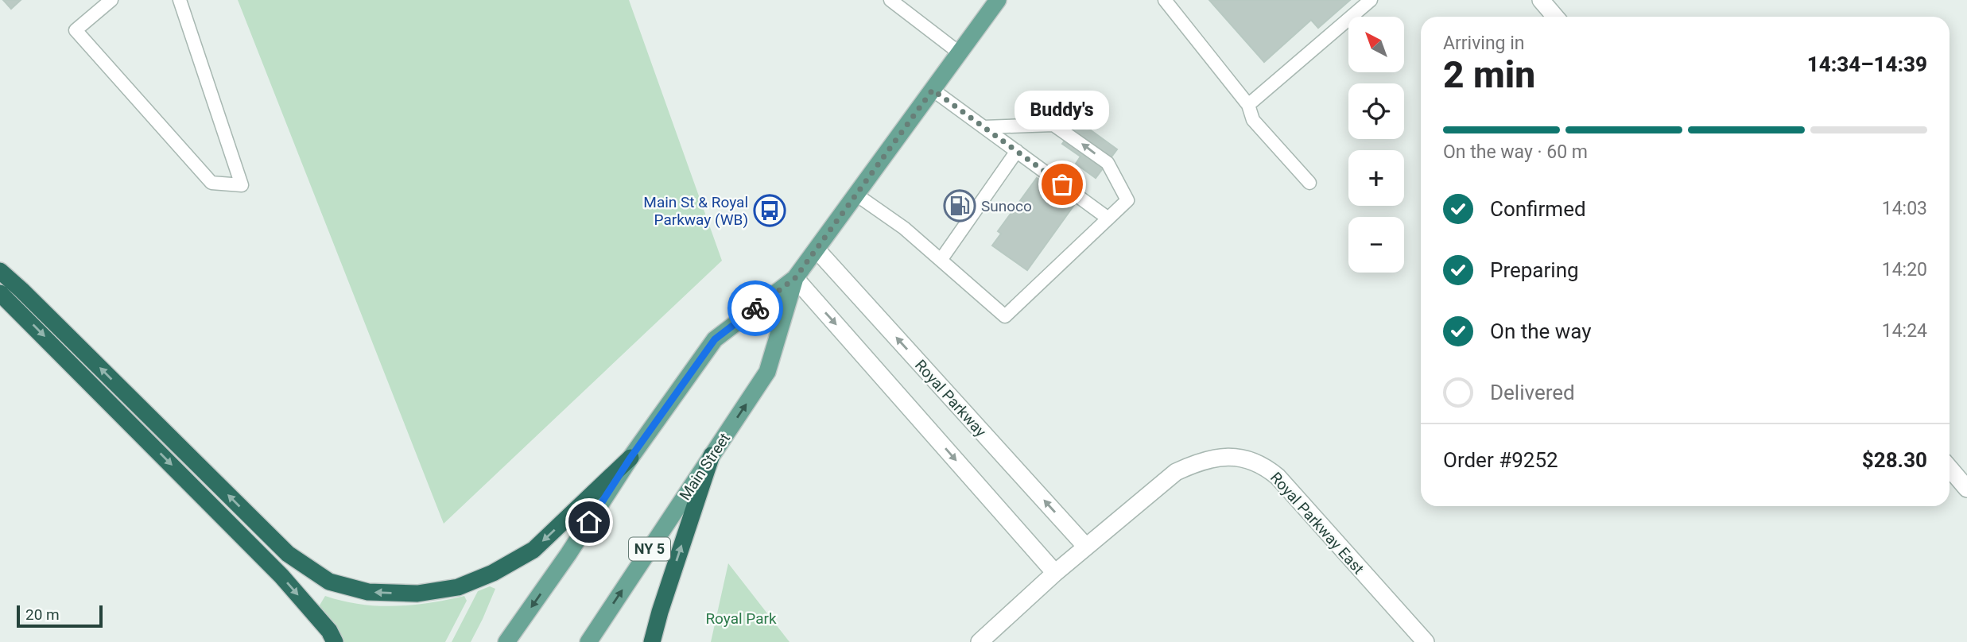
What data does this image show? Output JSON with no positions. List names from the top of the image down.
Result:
{
  "streets": {
    "main road": ["Main Street", "NY 5"],
    "street": ["Royal Parkway", "Royal Parkway East"]
  },
  "crossings": [
    ["Royal Parkway", "Main Street"],
    ["Royal Parkway", "Royal Parkway East"]
  ],
  "parks": ["Royal Park"],
  "places": {
    "other": ["Buddy's"],
    "fuel station": ["Sunoco"],
    "bus stop": ["Main St & Royal Parkway (WB)"]
  },
  "scale_bar": "20 m",
  "north": "top left",
  "page": {
    "map_buttons": ["+", "−"],
    "heading": ["2 min", "Arriving in", "14:34–14:39"],
    "panel": ["Order #9252", "$28.30"],
    "bubble": "Buddy's",
    "bar": "On the way · 60 m",
    "list": [
      ["Confirmed", "14:03"],
      ["Preparing", "14:20"],
      ["On the way", "14:24"],
      "Delivered"
    ],
    "scale": "20 m"
  }
}
